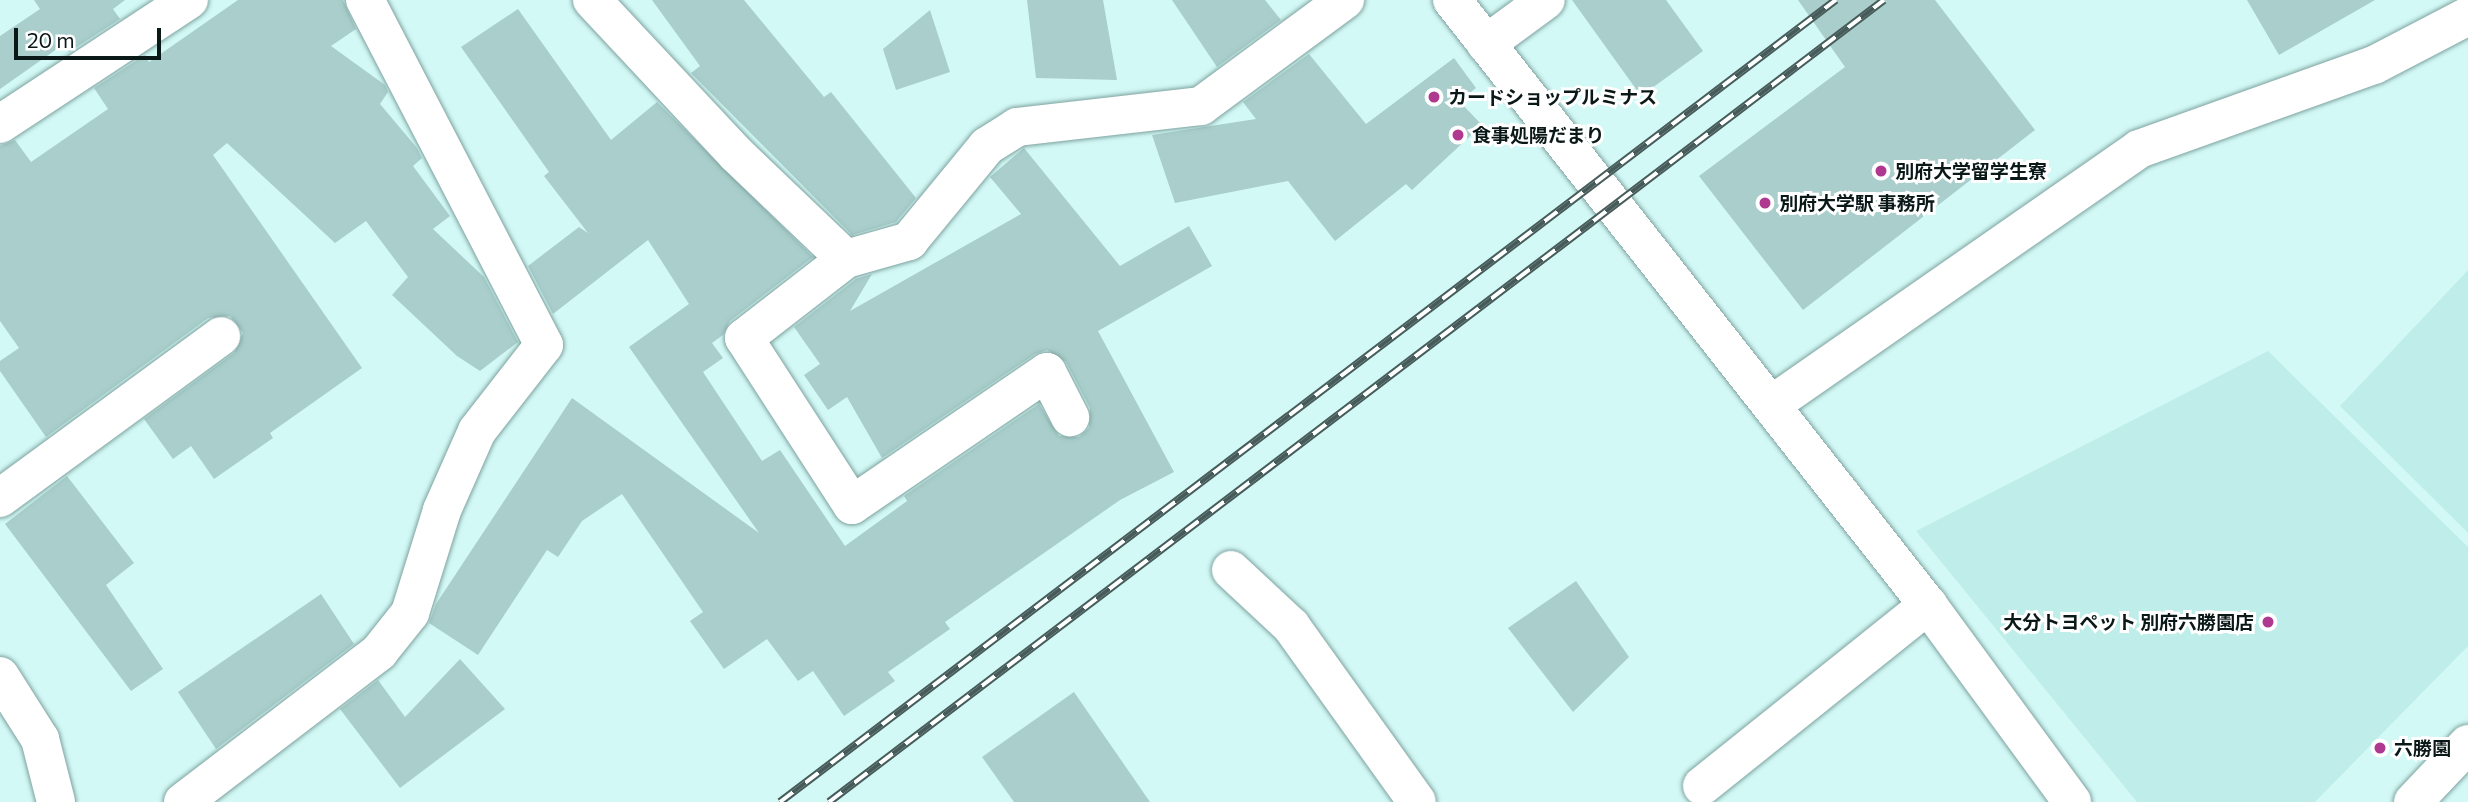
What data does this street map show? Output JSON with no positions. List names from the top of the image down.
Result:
{
  "places": [
    "カードショップルミナス",
    "食事処陽だまり",
    "別府大学留学生寮",
    "別府大学駅 事務所",
    "大分トヨペット 別府六勝園店",
    "六勝園"
  ],
  "scale_bar": "20 m"
}
